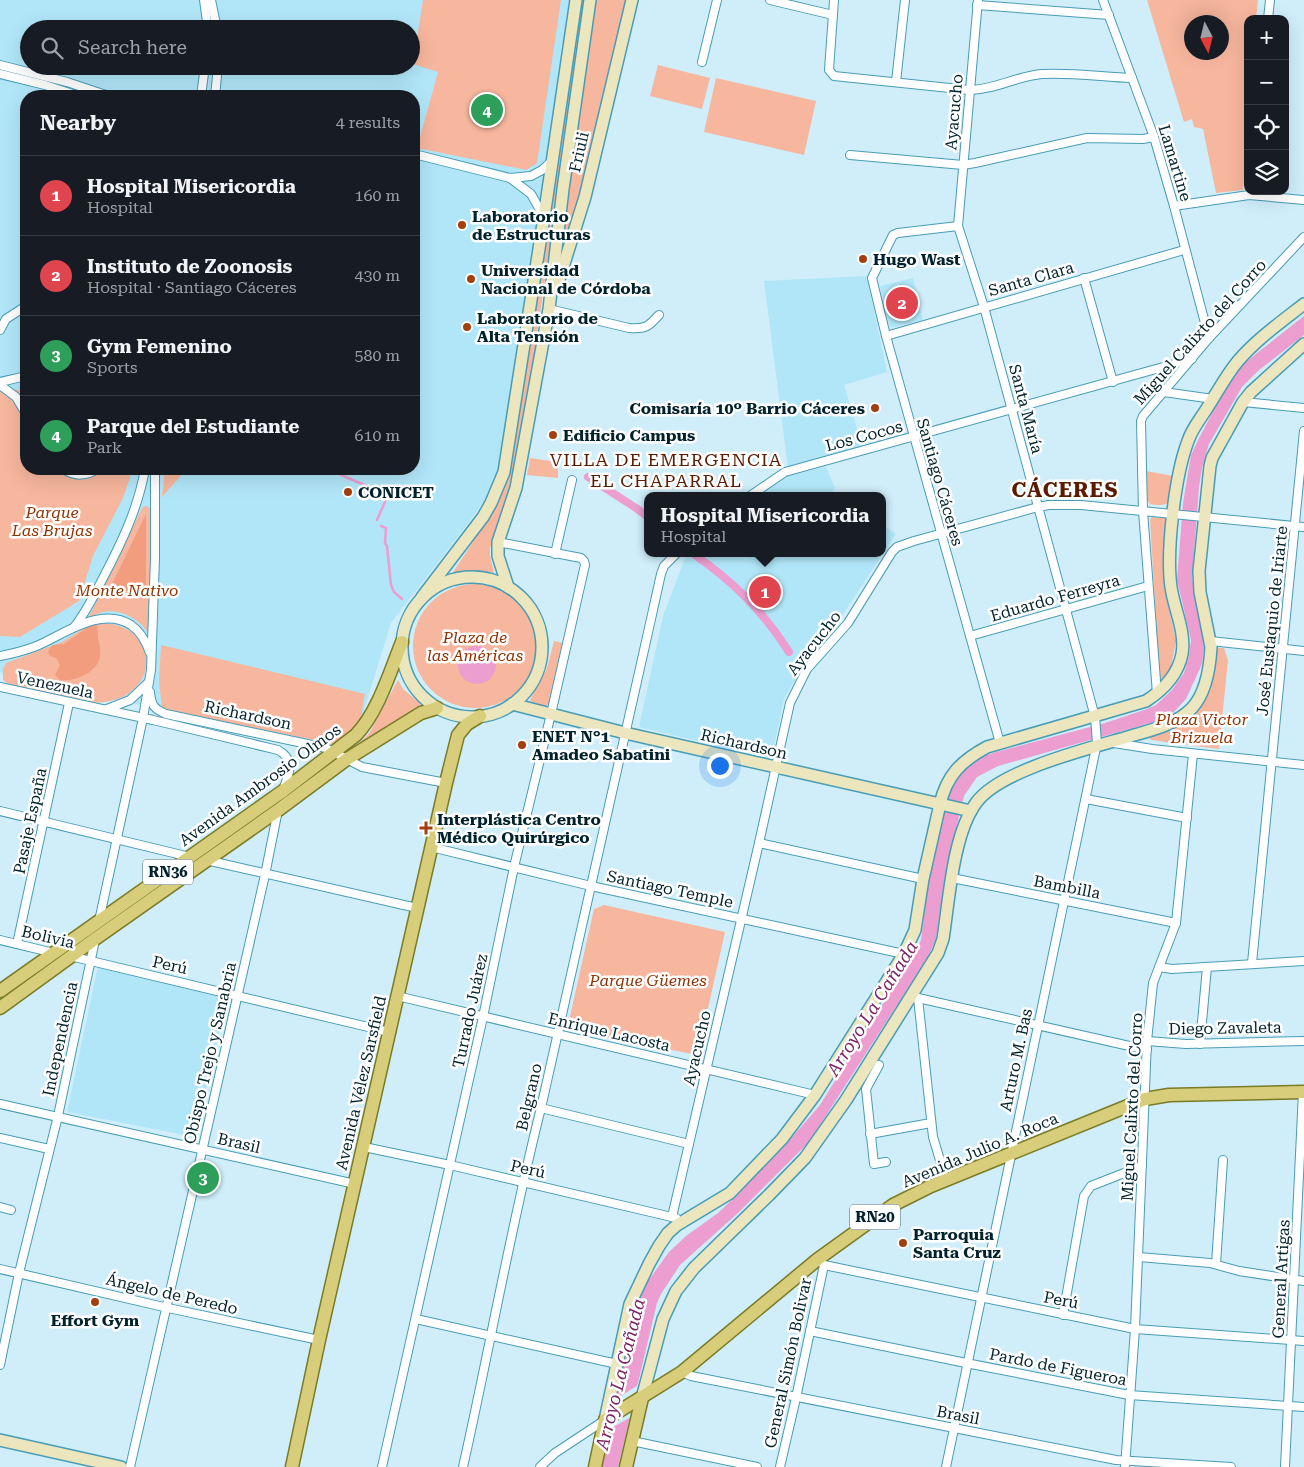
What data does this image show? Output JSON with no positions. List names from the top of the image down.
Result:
{
  "streets": {
    "main road": [
      "Friuli",
      "Richardson",
      "Avenida Ambrosio Olmos",
      "RN36",
      "Avenida Vélez Sarsfield",
      "Avenida Julio A. Roca",
      "RN20"
    ],
    "street": [
      "Ayacucho",
      "Lamartine",
      "Santa Clara",
      "Miguel Calixto del Corro",
      "Santa María",
      "Los Cocos",
      "Santiago Cáceres",
      "Eduardo Ferreyra",
      "José Eustaquio de Iriarte",
      "Venezuela",
      "Pasaje España",
      "Bambilla",
      "Santiago Temple",
      "Bolivia",
      "Perú",
      "Turrado Juárez",
      "Diego Zavaleta",
      "Enrique Lacosta",
      "Independencia",
      "Obispo Trejo y Sanabria",
      "Arturo M. Bas",
      "Belgrano",
      "Brasil",
      "General Artigas",
      "Ángelo de Peredo",
      "General Simón Bolivar",
      "Pardo de Figueroa"
    ]
  },
  "crossings": [
    ["Ayacucho", "Miguel Calixto del Corro"],
    ["Ayacucho", "Santa María"],
    ["Ayacucho", "Santiago Cáceres"],
    ["Ayacucho", "José Eustaquio de Iriarte"],
    ["Ayacucho", "Richardson"],
    ["Ayacucho", "Santiago Temple"],
    ["Ayacucho", "Perú"],
    ["Ayacucho", "Enrique Lacosta"],
    ["Lamartine", "Santa Clara"],
    ["Lamartine", "Miguel Calixto del Corro"],
    ["Santa Clara", "Santa María"],
    ["Santa Clara", "Santiago Cáceres"],
    ["Miguel Calixto del Corro", "Los Cocos"],
    ["Miguel Calixto del Corro", "Eduardo Ferreyra"],
    ["Miguel Calixto del Corro", "Bambilla"],
    ["Miguel Calixto del Corro", "Perú"],
    ["Miguel Calixto del Corro", "Diego Zavaleta"],
    ["Miguel Calixto del Corro", "Brasil"],
    ["Miguel Calixto del Corro", "Avenida Julio A. Roca"],
    ["Miguel Calixto del Corro", "Pardo de Figueroa"],
    ["Santa María", "Los Cocos"],
    ["Santa María", "Santiago Cáceres"],
    ["Santa María", "Eduardo Ferreyra"],
    ["Santa María", "Arturo M. Bas"],
    ["Los Cocos", "Santiago Cáceres"],
    ["Santiago Cáceres", "Eduardo Ferreyra"],
    ["Venezuela", "Richardson"],
    ["Venezuela", "Pasaje España"],
    ["Venezuela", "Independencia"],
    ["Richardson", "Avenida Ambrosio Olmos"],
    ["Richardson", "RN36"],
    ["Richardson", "Turrado Juárez"],
    ["Richardson", "Independencia"],
    ["Richardson", "Obispo Trejo y Sanabria"],
    ["Richardson", "Avenida Vélez Sarsfield"],
    ["Richardson", "Belgrano"],
    ["Avenida Ambrosio Olmos", "RN36"],
    ["Avenida Ambrosio Olmos", "Bolivia"],
    ["Avenida Ambrosio Olmos", "Independencia"],
    ["Avenida Ambrosio Olmos", "Obispo Trejo y Sanabria"],
    ["Avenida Ambrosio Olmos", "Avenida Vélez Sarsfield"],
    ["Pasaje España", "Bolivia"],
    ["RN36", "Avenida Vélez Sarsfield"],
    ["Bambilla", "Arturo M. Bas"],
    ["Santiago Temple", "Turrado Juárez"],
    ["Santiago Temple", "Avenida Vélez Sarsfield"],
    ["Santiago Temple", "Belgrano"],
    ["Bolivia", "Perú"],
    ["Bolivia", "Independencia"],
    ["Perú", "Turrado Juárez"],
    ["Perú", "Independencia"],
    ["Perú", "Obispo Trejo y Sanabria"],
    ["Perú", "Arturo M. Bas"],
    ["Perú", "Avenida Vélez Sarsfield"],
    ["Perú", "Belgrano"],
    ["Perú", "Avenida Julio A. Roca"],
    ["Perú", "General Artigas"],
    ["Perú", "General Simón Bolivar"],
    ["Turrado Juárez", "Enrique Lacosta"],
    ["Diego Zavaleta", "Arturo M. Bas"],
    ["Enrique Lacosta", "Avenida Vélez Sarsfield"],
    ["Enrique Lacosta", "Belgrano"],
    ["Independencia", "Brasil"],
    ["Independencia", "Ángelo de Peredo"],
    ["Obispo Trejo y Sanabria", "Brasil"],
    ["Obispo Trejo y Sanabria", "Ángelo de Peredo"],
    ["Arturo M. Bas", "Brasil"],
    ["Arturo M. Bas", "Avenida Julio A. Roca"],
    ["Arturo M. Bas", "Pardo de Figueroa"],
    ["Avenida Vélez Sarsfield", "Brasil"],
    ["Avenida Vélez Sarsfield", "Ángelo de Peredo"],
    ["Brasil", "Avenida Julio A. Roca"],
    ["Brasil", "General Simón Bolivar"],
    ["Avenida Julio A. Roca", "General Artigas"],
    ["Avenida Julio A. Roca", "General Simón Bolivar"],
    ["General Artigas", "Pardo de Figueroa"],
    ["General Simón Bolivar", "Pardo de Figueroa"]
  ],
  "districts": ["VILLA DE EMERGENCIA EL CHAPARRAL", "CÁCERES"],
  "water": ["Arroyo La Cañada"],
  "parks": [
    "Parque Las Brujas",
    "Monte Nativo",
    "Plaza de las Américas",
    "Plaza Victor Brizuela",
    "Parque Güemes"
  ],
  "places": {
    "other": [
      "Laboratorio de Estructuras",
      "Hugo Wast",
      "Universidad Nacional de Córdoba",
      "Laboratorio de Alta Tensión",
      "Comisaría 10º Barrio Cáceres",
      "Edificio Campus",
      "CONICET",
      "ENET N°1 Amadeo Sabatini",
      "Parroquia Santa Cruz",
      "Effort Gym"
    ],
    "health": ["Interplástica Centro Médico Quirúrgico"]
  },
  "north": "bottom",
  "page": {
    "map_buttons": ["+", "−"],
    "search": "Search here",
    "heading": ["Nearby", "4 results"],
    "pins": [
      "4",
      "2",
      "1",
      "3"
    ],
    "list": [
      {
        "mark": "1",
        "name": "Hospital Misericordia",
        "note": "Hospital",
        "value": "160 m"
      },
      {
        "mark": "2",
        "name": "Instituto de Zoonosis",
        "note": "Hospital · Santiago Cáceres",
        "value": "430 m"
      },
      {
        "mark": "3",
        "name": "Gym Femenino",
        "note": "Sports",
        "value": "580 m"
      },
      {
        "mark": "4",
        "name": "Parque del Estudiante",
        "note": "Park",
        "value": "610 m"
      }
    ],
    "popup": ["Hospital Misericordia", "Hospital"]
  }
}
